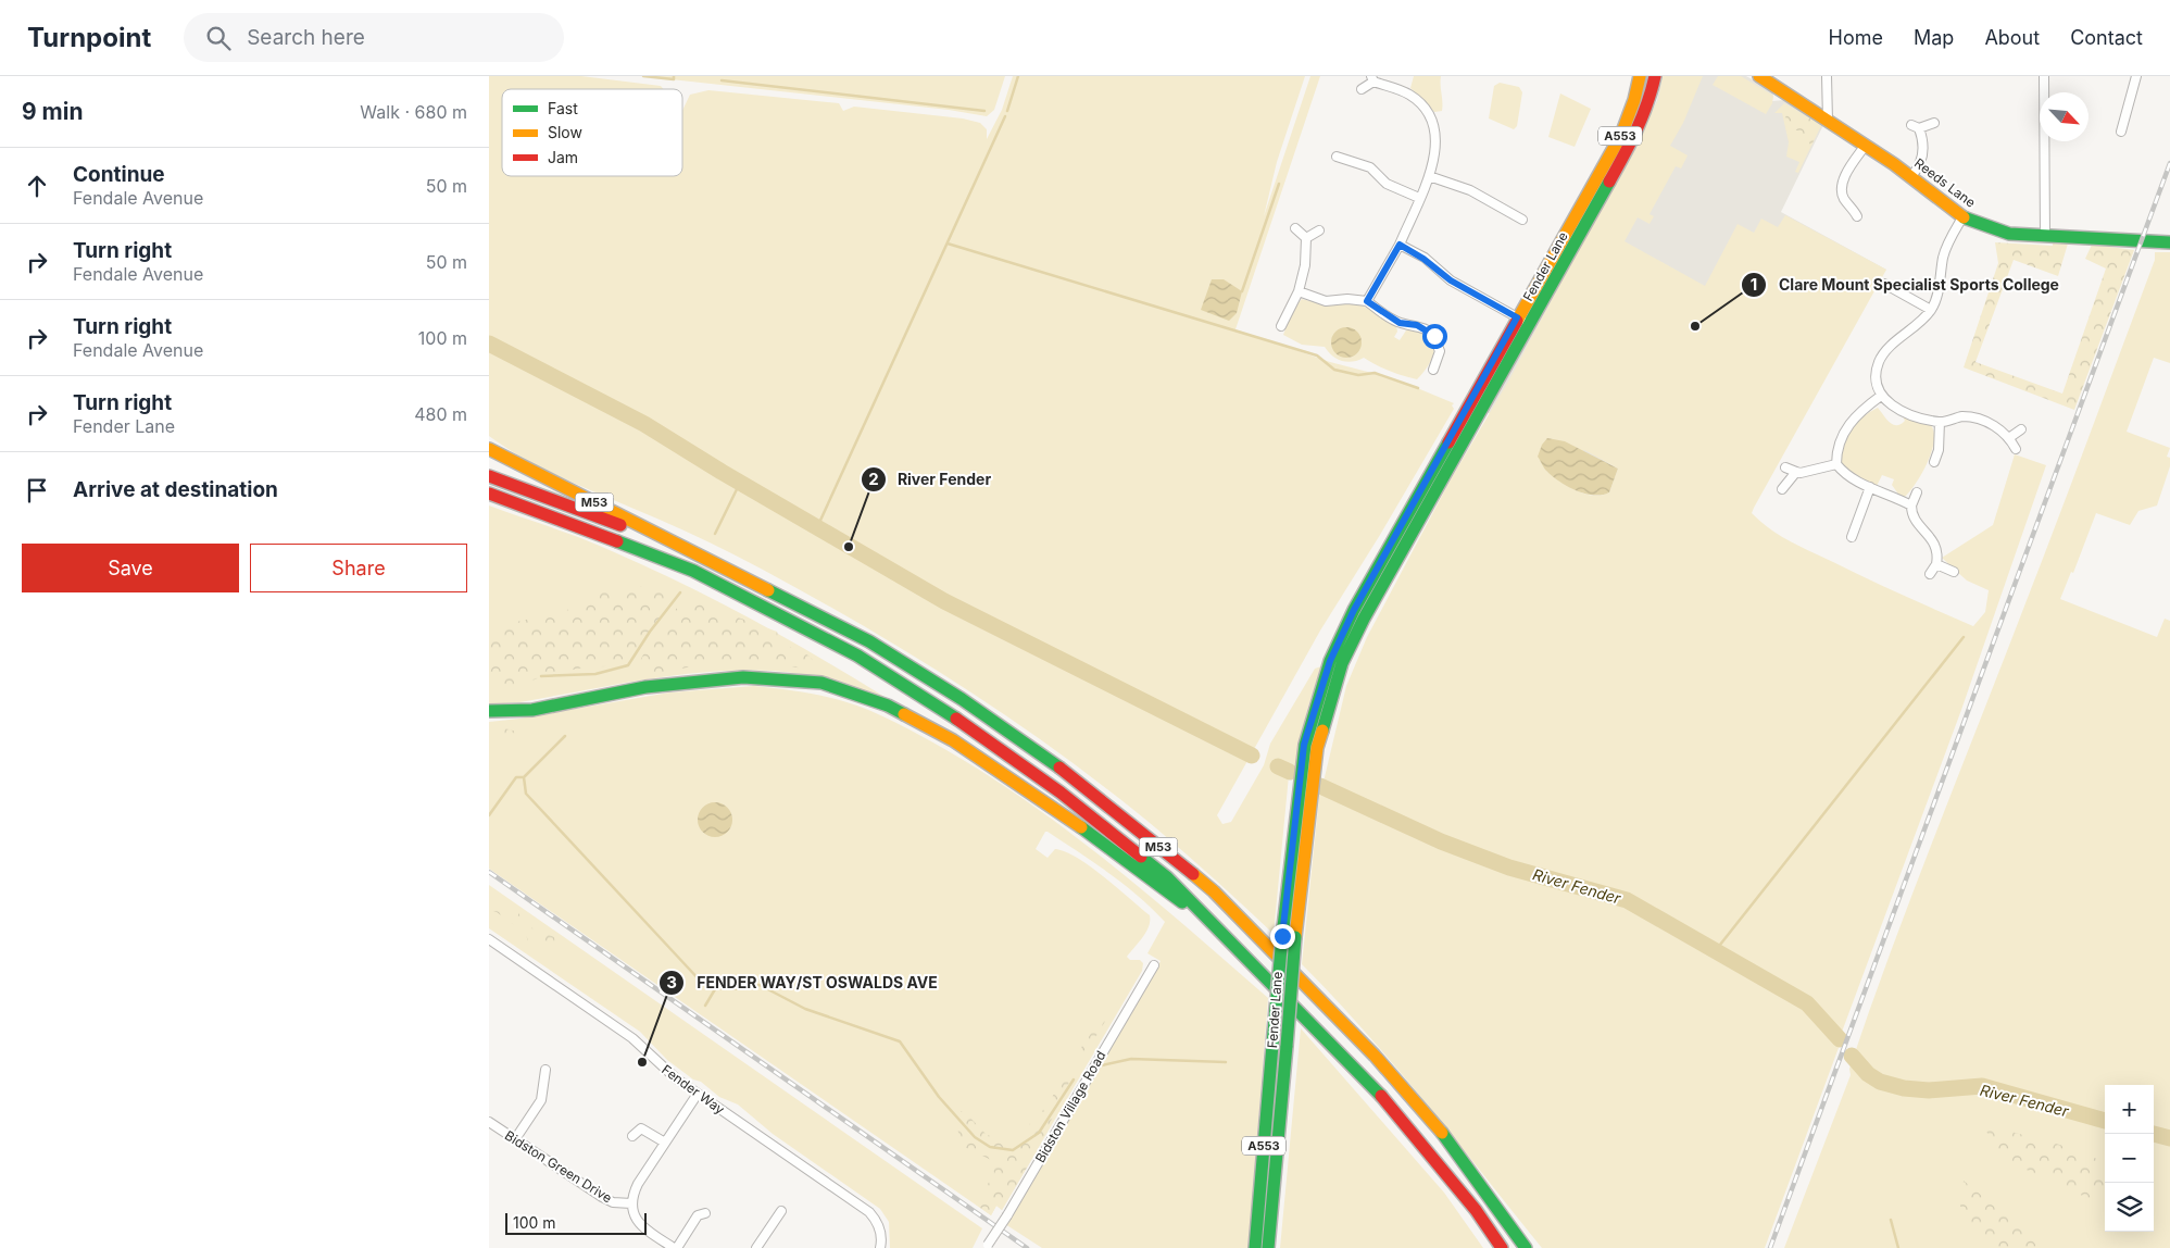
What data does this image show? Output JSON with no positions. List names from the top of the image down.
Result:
{
  "streets": {
    "main road": [
      "A553",
      "Reeds Lane",
      "Fender Lane",
      "M53"
    ],
    "street": ["Fender Way", "Bidston Village Road", "Bidston Green Drive"]
  },
  "water": ["River Fender"],
  "places": ["Clare Mount Specialist Sports College", "River Fender", "FENDER WAY/ST OSWALDS AVE"],
  "legend": ["Fast", "Slow", "Jam"],
  "scale_bar": "100 m",
  "north": "bottom right",
  "page": {
    "header": "Turnpoint",
    "search": "Search here",
    "nav": [
      "Home",
      "Map",
      "About",
      "Contact"
    ],
    "heading": ["9 min", "Walk · 680 m"],
    "list": [
      ["Continue", "Fendale Avenue", "50 m"],
      ["Turn right", "Fendale Avenue", "50 m"],
      ["Turn right", "Fendale Avenue", "100 m"],
      ["Turn right", "Fender Lane", "480 m"],
      "Arrive at destination"
    ],
    "buttons": ["Save", "Share"],
    "map_buttons": ["+", "−"],
    "scale": "100 m"
  }
}
